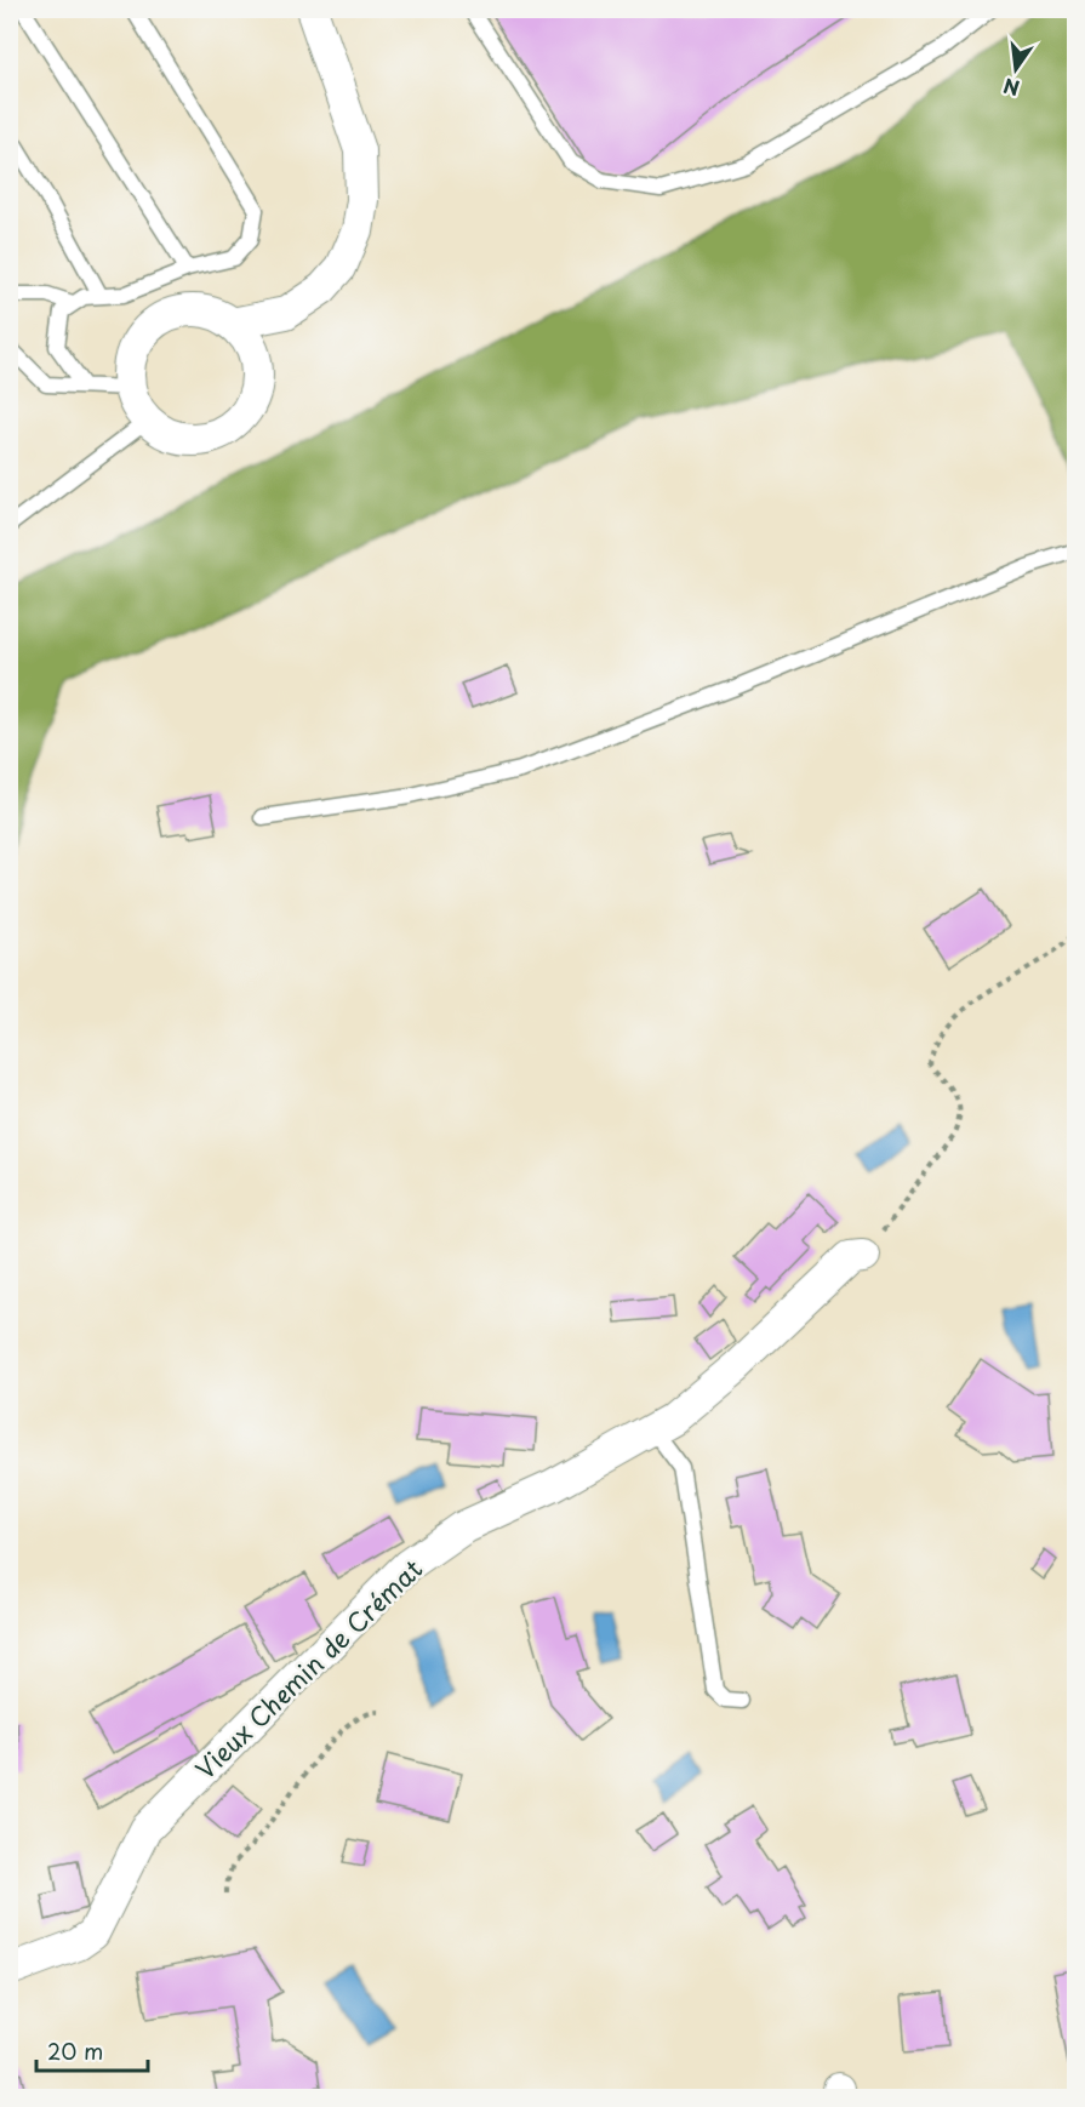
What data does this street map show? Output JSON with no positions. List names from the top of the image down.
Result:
{
  "streets": {
    "street": ["Vieux Chemin de Crémat"]
  },
  "scale_bar": "20 m",
  "north": "bottom"
}
